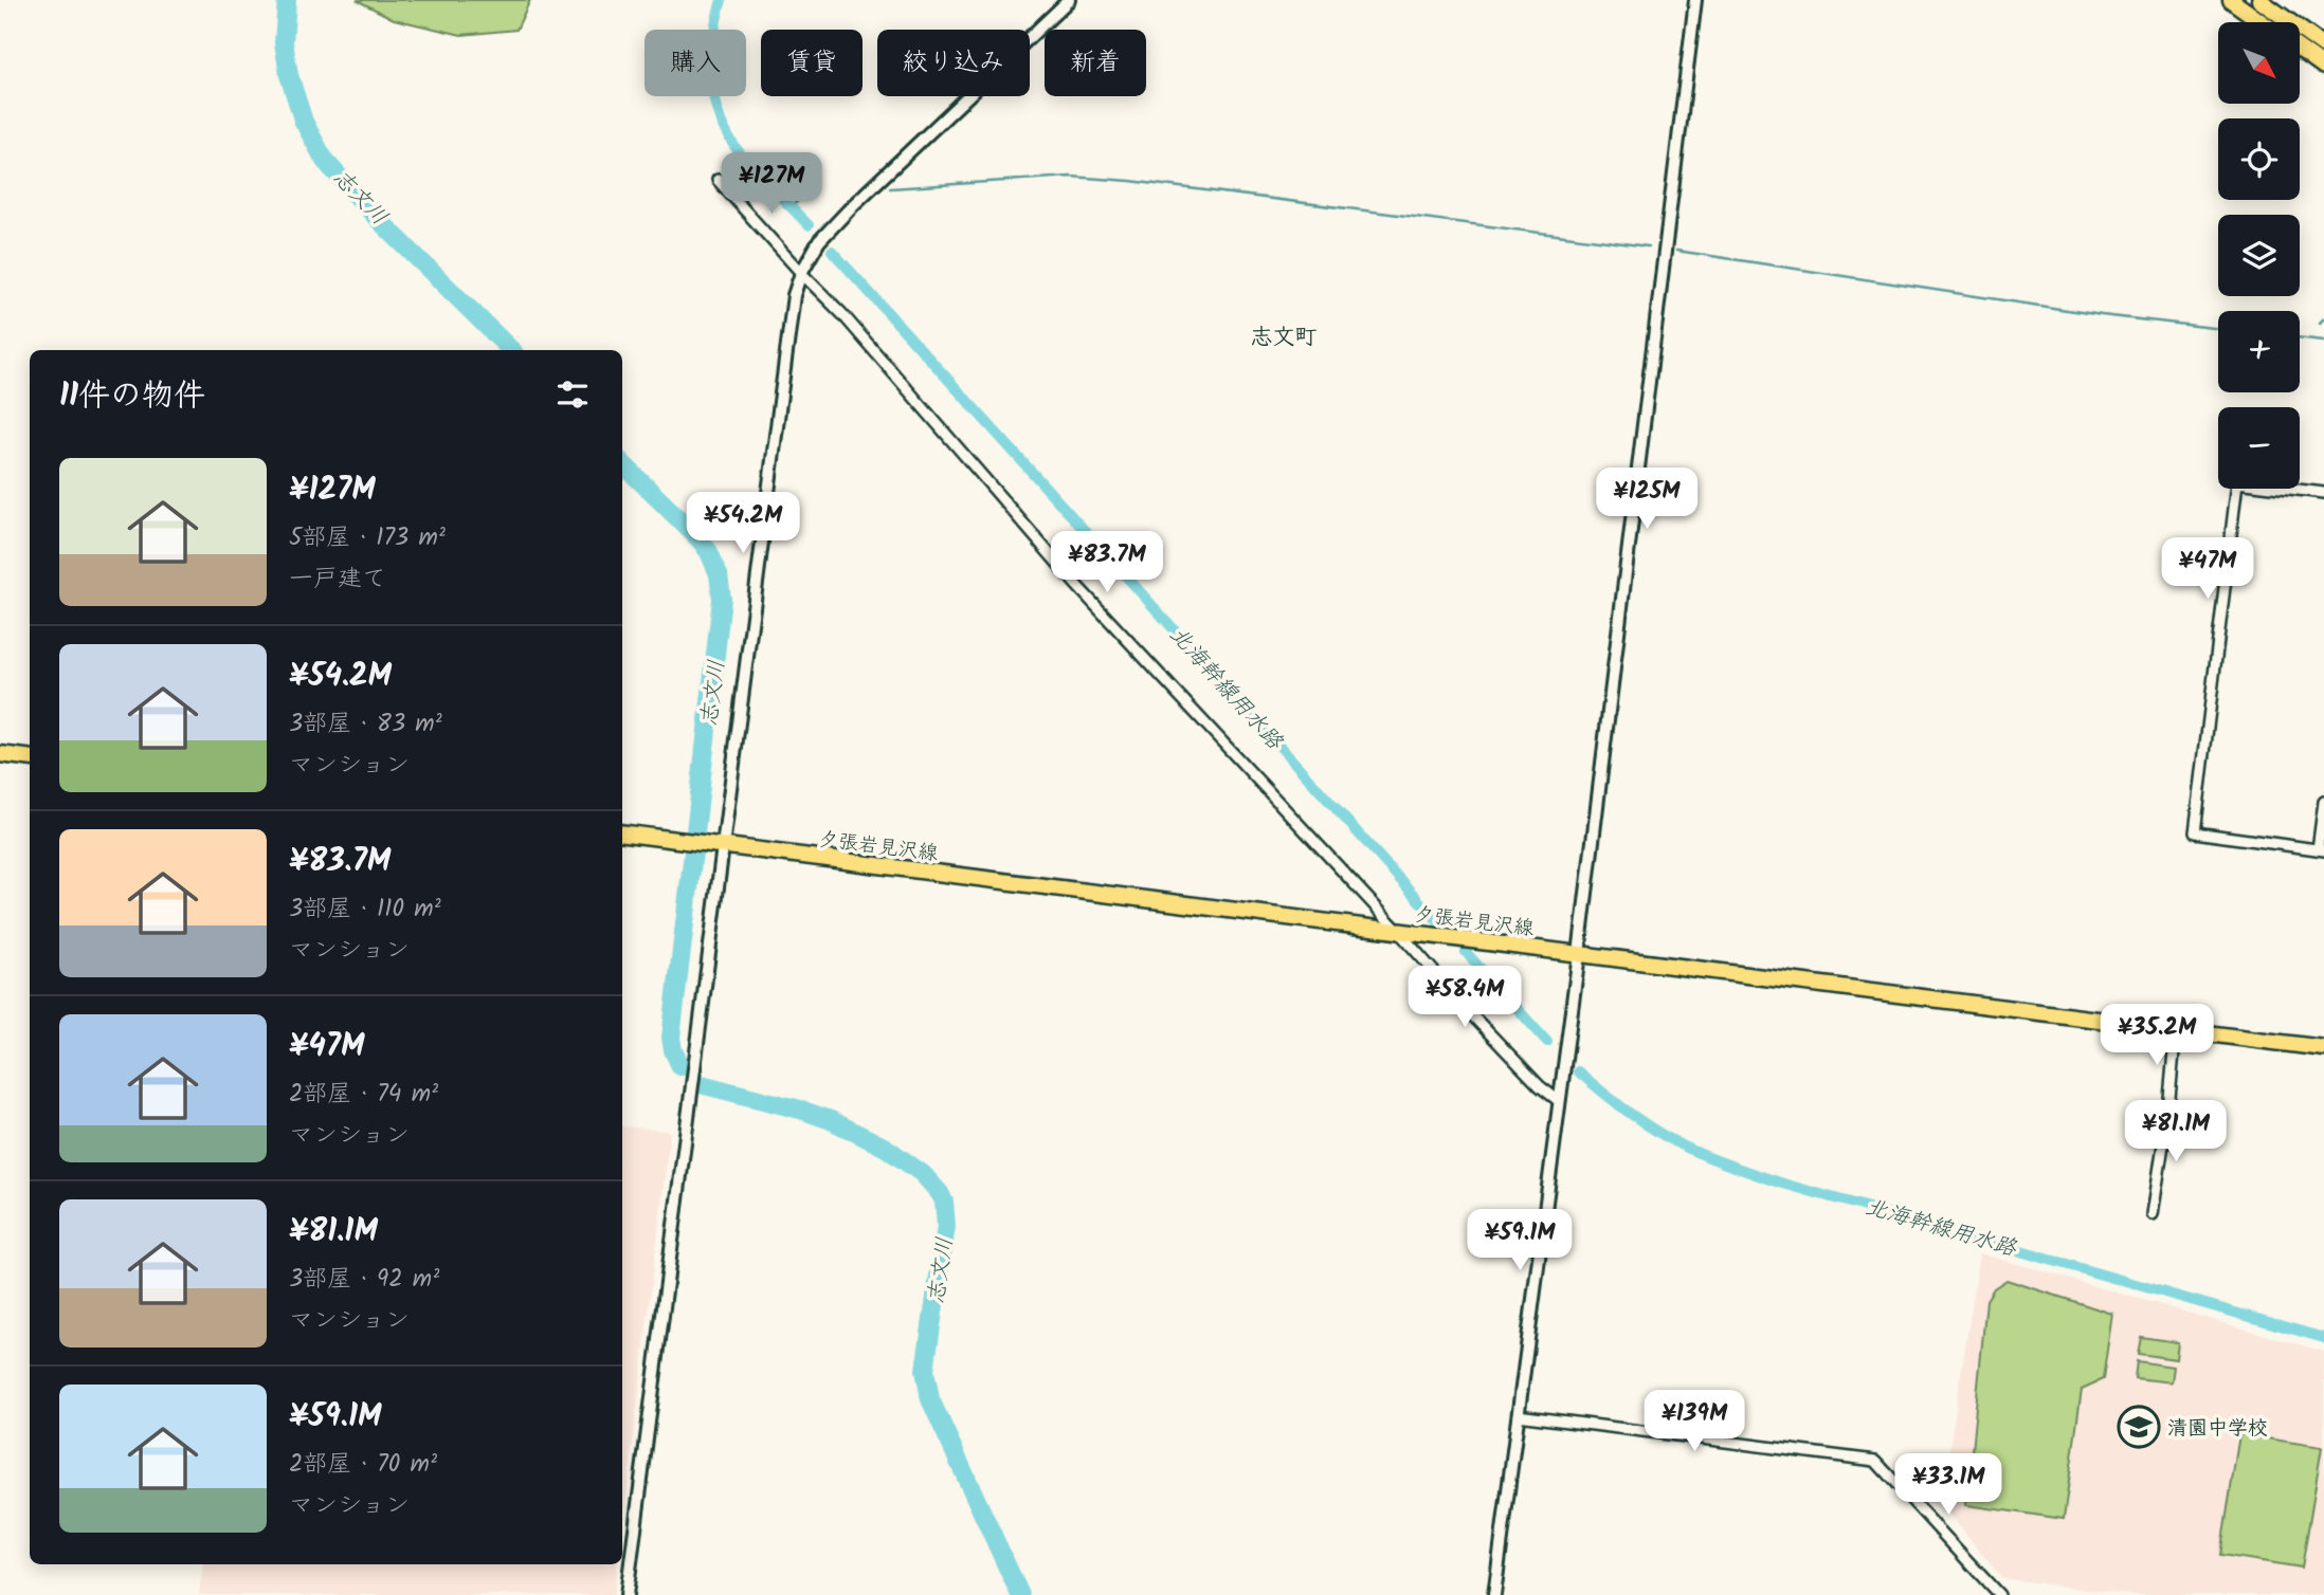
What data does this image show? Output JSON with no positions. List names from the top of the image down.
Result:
{
  "streets": {
    "main road": ["夕張岩見沢線"]
  },
  "districts": ["志文町"],
  "water": ["志文川", "北海幹線用水路"],
  "places": {
    "school or university": ["清園中学校"]
  },
  "north": "bottom right",
  "page": {
    "map_buttons": ["+", "−"],
    "chip": [
      "購入",
      "賃貸",
      "絞り込み",
      "新着"
    ],
    "price": [
      "¥127M",
      "¥125M",
      "¥54.2M",
      "¥83.7M",
      "¥47M",
      "¥58.4M",
      "¥35.2M",
      "¥81.1M",
      "¥59.1M",
      "¥139M",
      "¥33.1M"
    ],
    "heading": "11件の物件",
    "list": [
      {
        "name": "¥127M",
        "note": "5部屋 · 173 m² · 一戸建て"
      },
      {
        "name": "¥54.2M",
        "note": "3部屋 · 83 m² · マンション"
      },
      {
        "name": "¥83.7M",
        "note": "3部屋 · 110 m² · マンション"
      },
      {
        "name": "¥47M",
        "note": "2部屋 · 74 m² · マンション"
      },
      {
        "name": "¥81.1M",
        "note": "3部屋 · 92 m² · マンション"
      },
      {
        "name": "¥59.1M",
        "note": "2部屋 · 70 m² · マンション"
      }
    ]
  }
}
